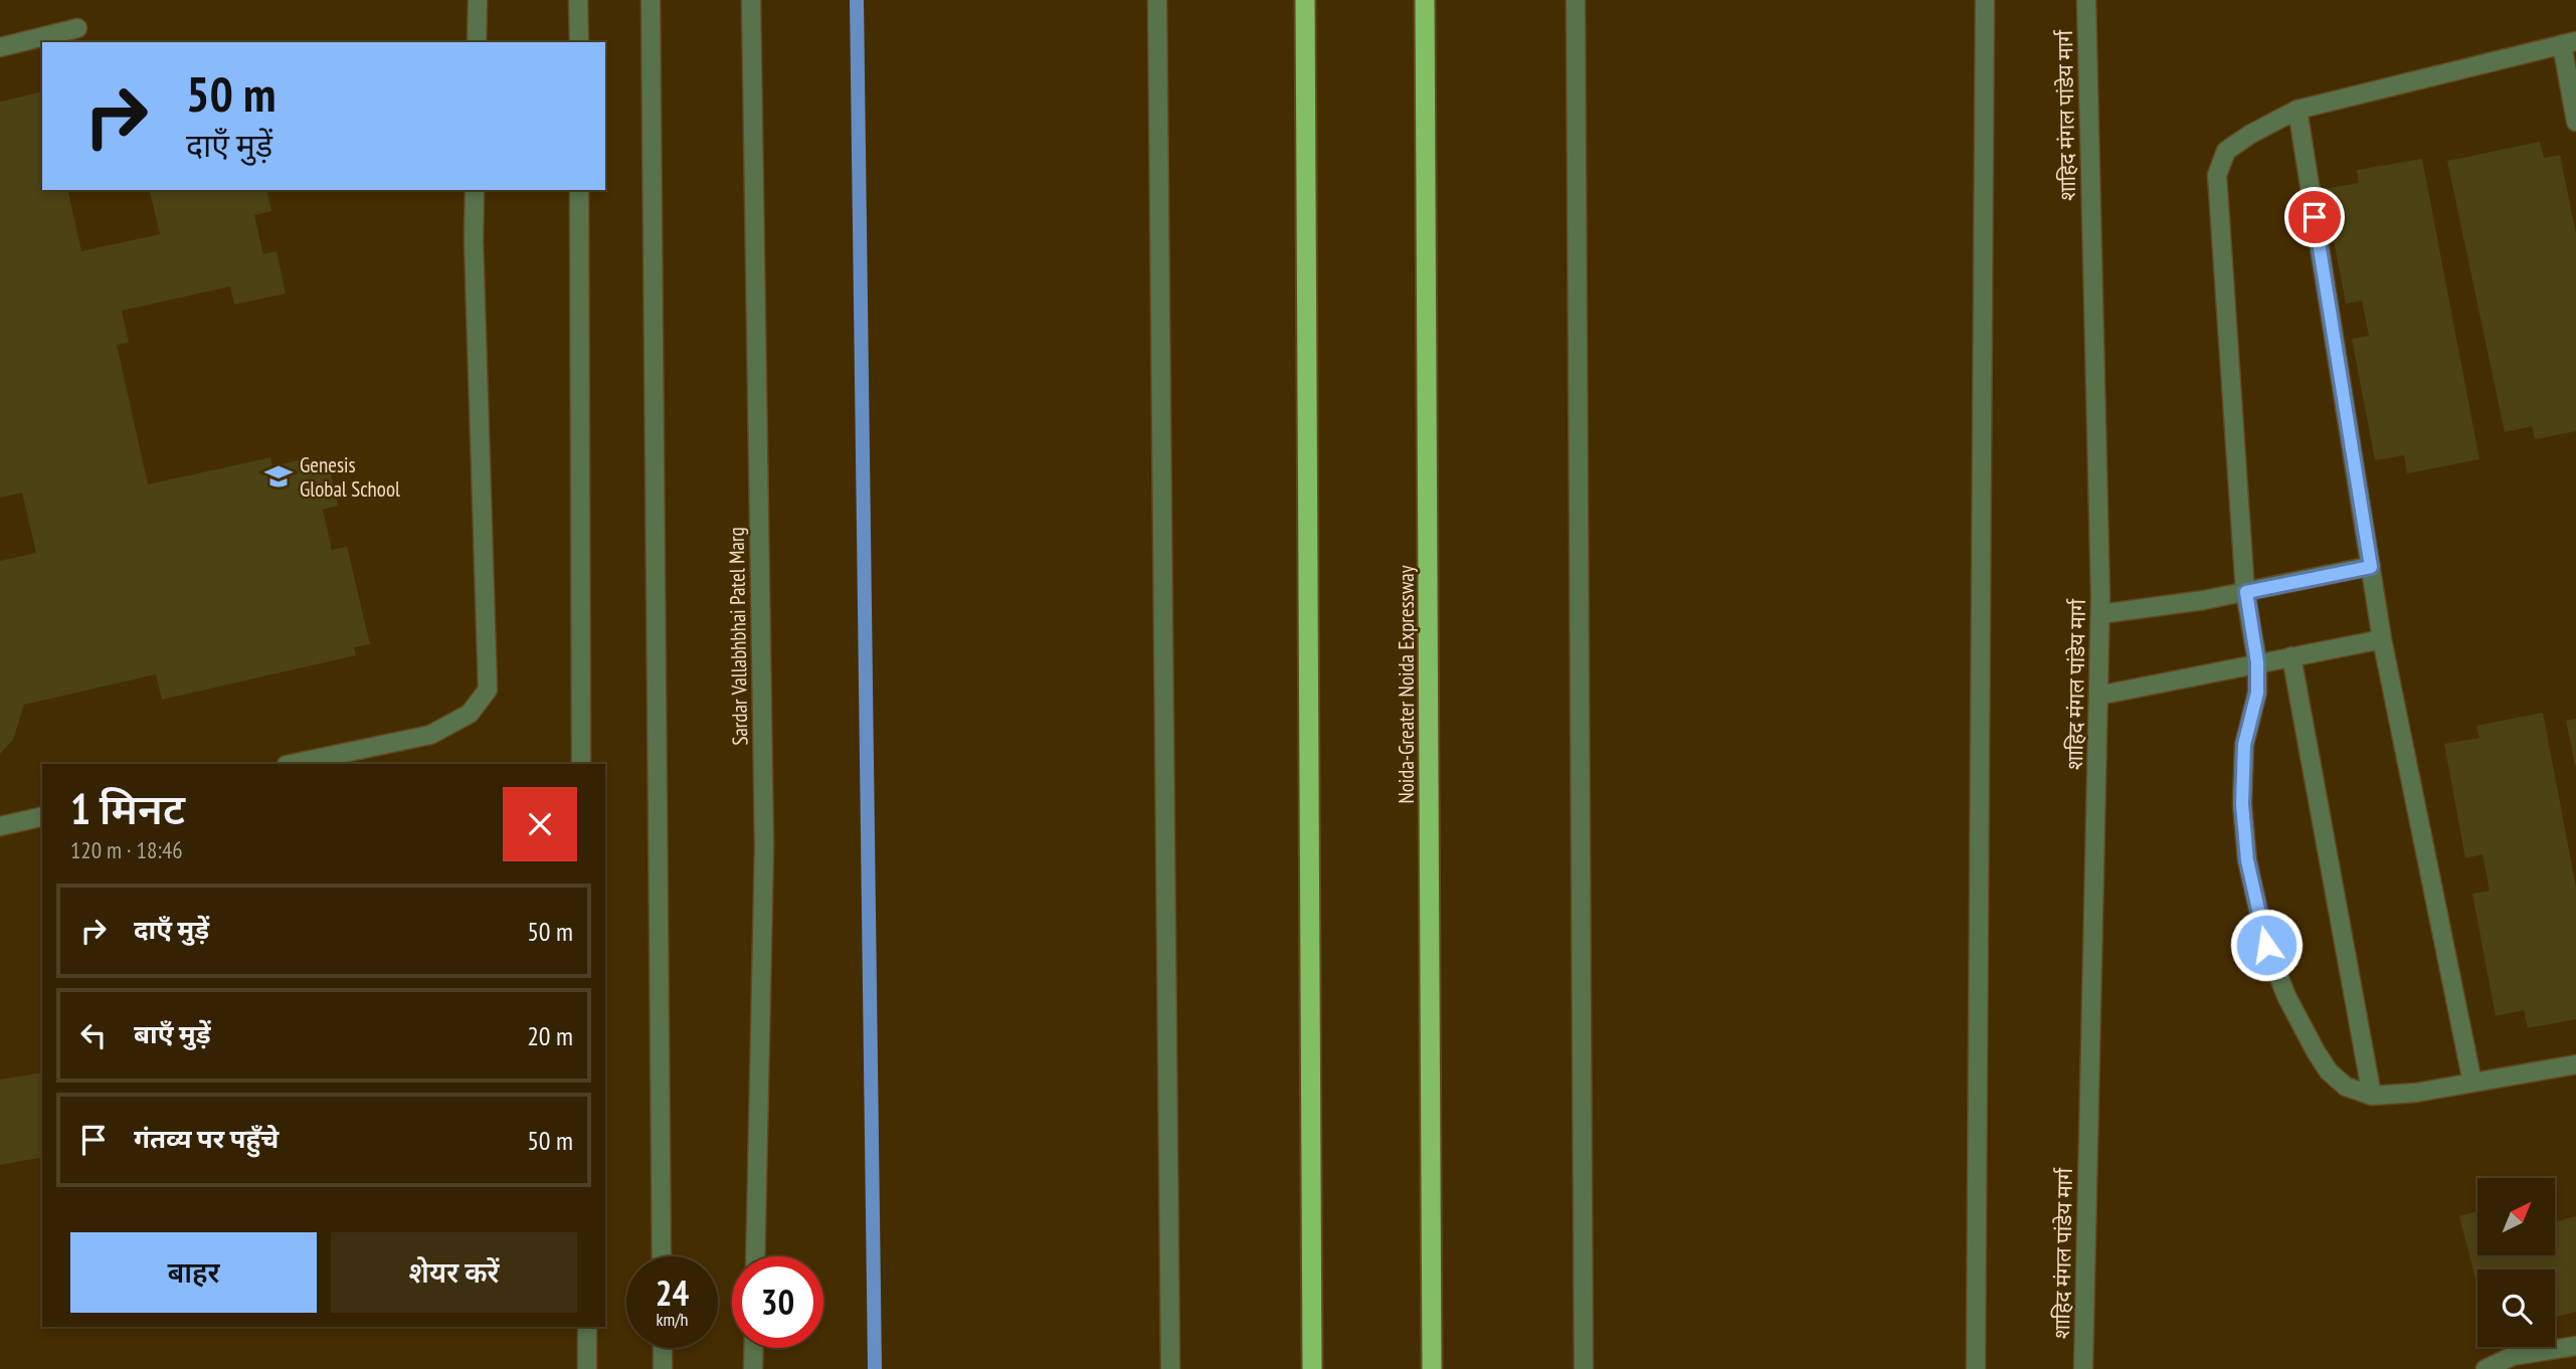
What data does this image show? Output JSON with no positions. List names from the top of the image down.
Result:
{
  "streets": {
    "highway": ["Noida-Greater Noida Expressway"],
    "street": ["शाहिद मंगल पांडेय मार्ग", "Sardar Vallabhbhai Patel Marg"]
  },
  "places": {
    "school or university": ["Genesis Global School"]
  },
  "north": "top right",
  "page": {
    "turn": ["50 m", "दाएँ मुड़ें"],
    "heading": ["1 मिनट", "120 m · 18:46"],
    "list": [
      {
        "name": "दाएँ मुड़ें",
        "value": "50 m"
      },
      {
        "name": "बाएँ मुड़ें",
        "value": "20 m"
      },
      {
        "name": "गंतव्य पर पहुँचे",
        "value": "50 m"
      }
    ],
    "buttons": ["बाहर", "शेयर करें"],
    "speed": "24 km/h",
    "limit": "30"
  }
}
